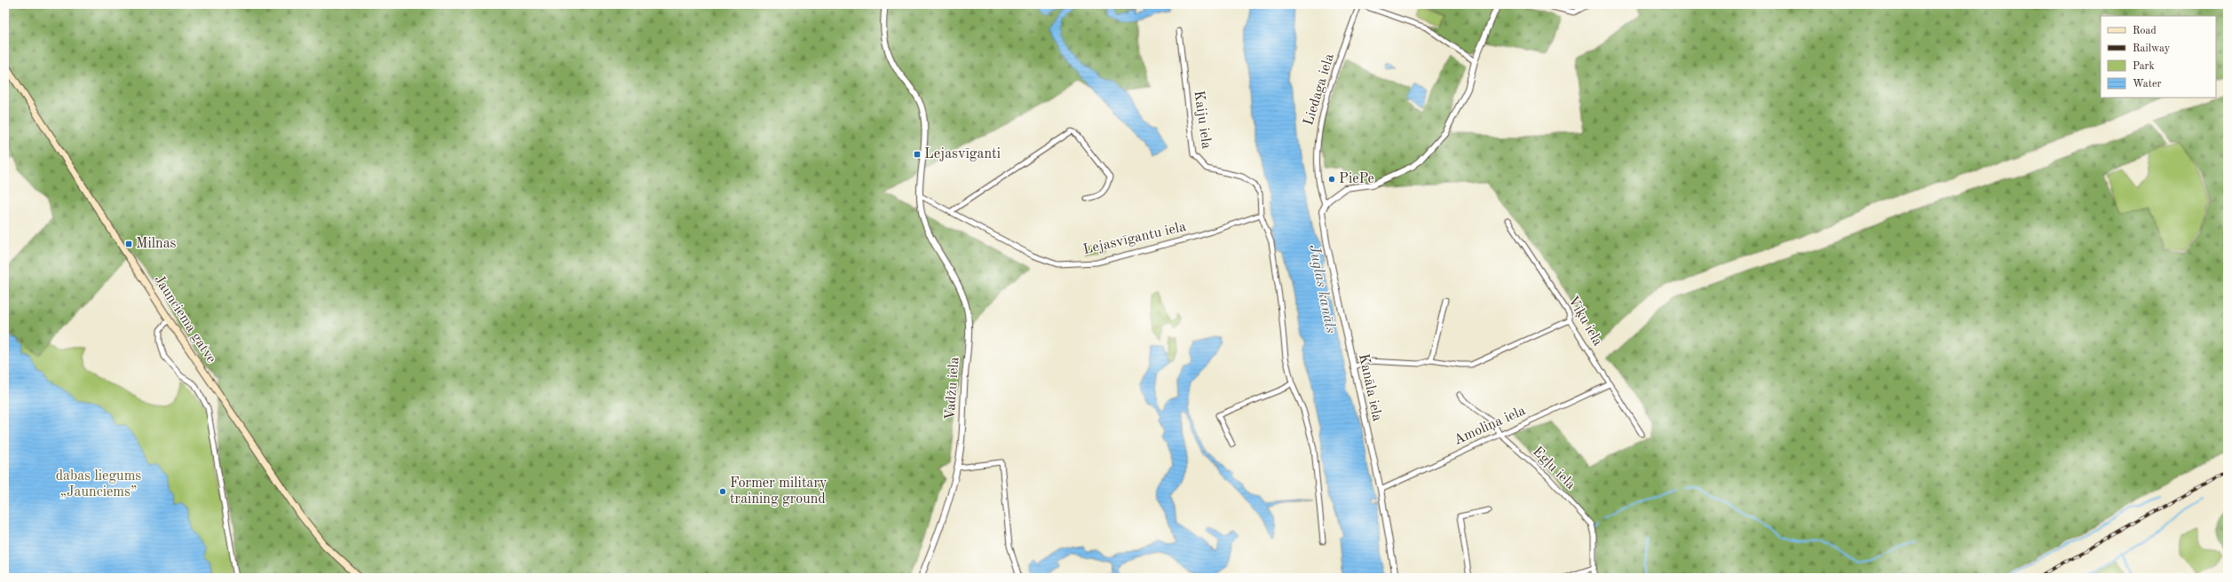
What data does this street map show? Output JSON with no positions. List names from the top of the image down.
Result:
{
  "streets": {
    "main road": ["Jaunciema gatve"],
    "street": [
      "Liedaga iela",
      "Kaiju iela",
      "Lejasvīgantu iela",
      "Vīķu iela",
      "Kanāla iela",
      "Vadžu iela",
      "Amoliņa iela",
      "Egļu iela"
    ]
  },
  "crossings": [
    ["Liedaga iela", "Kanāla iela"],
    ["Kaiju iela", "Lejasvīgantu iela"],
    ["Lejasvīgantu iela", "Vadžu iela"],
    ["Vīķu iela", "Amoliņa iela"],
    ["Kanāla iela", "Amoliņa iela"],
    ["Amoliņa iela", "Egļu iela"]
  ],
  "water": ["Juglas kanāls"],
  "parks": ["dabas liegums „Jaunciems”"],
  "places": {
    "transit": ["Lejasvīganti", "Milnas"],
    "other": ["PiePe", "Former military training ground"]
  },
  "legend": [
    "Road",
    "Railway",
    "Park",
    "Water"
  ]
}
